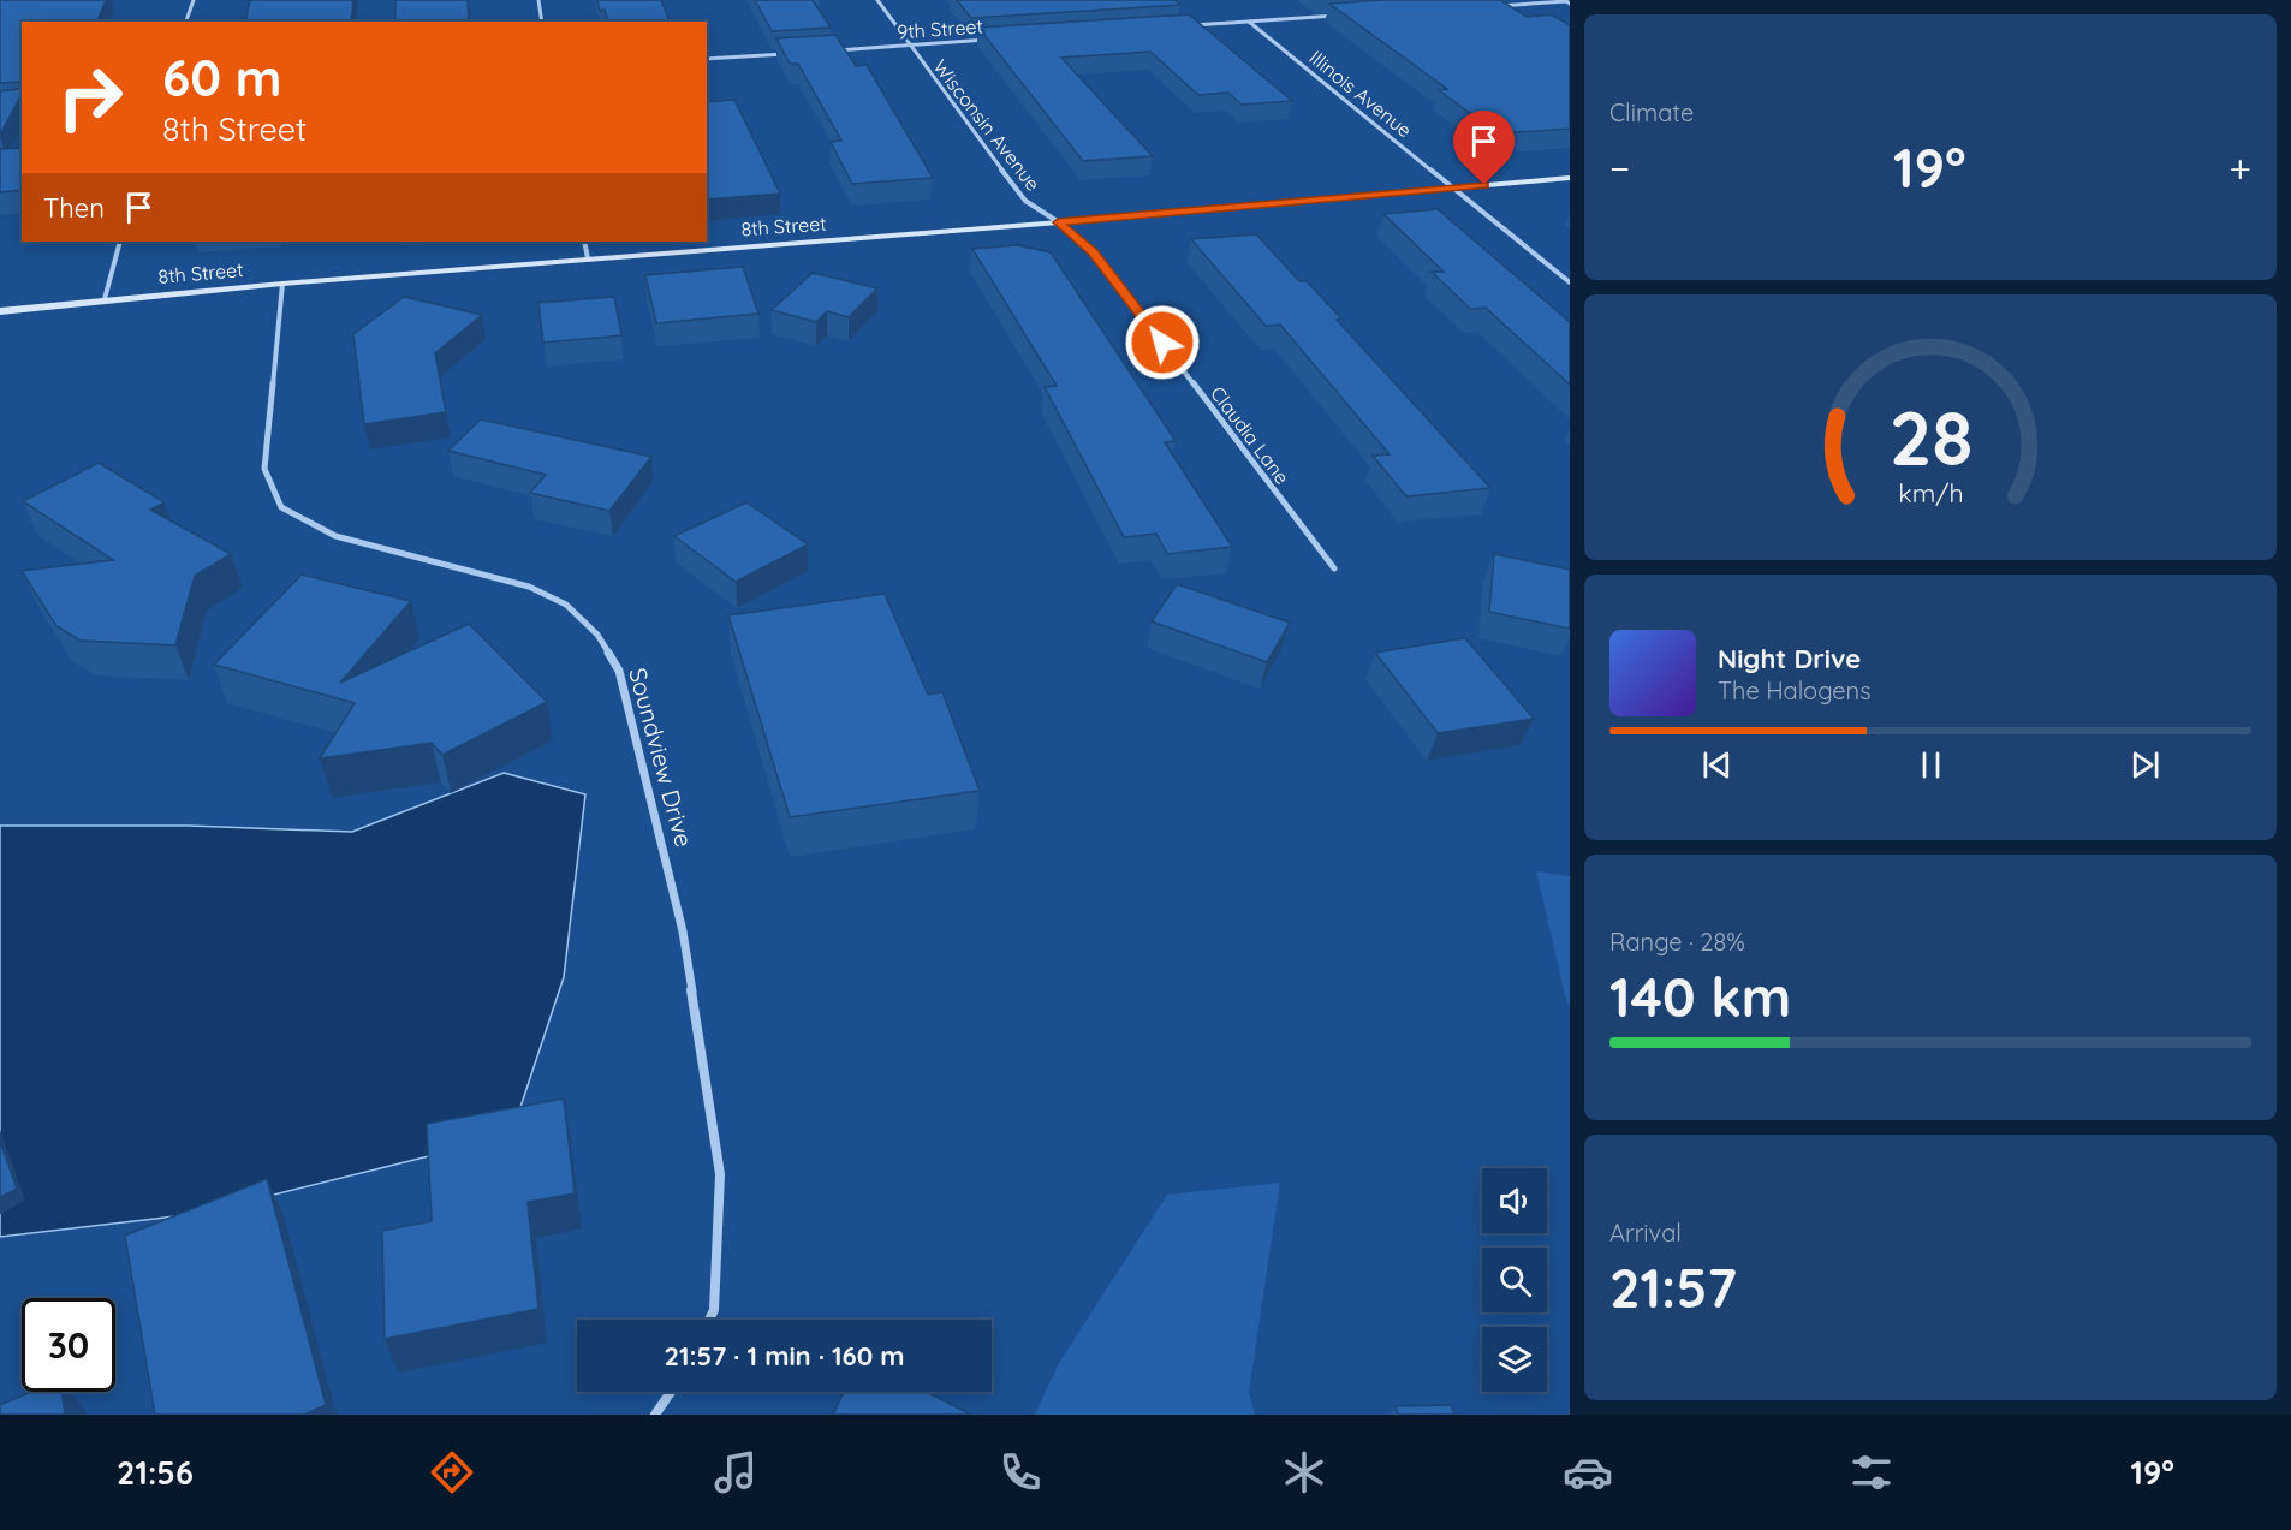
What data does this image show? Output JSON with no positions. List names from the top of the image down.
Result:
{
  "streets": {
    "street": [
      "9th Street",
      "Illinois Avenue",
      "Wisconsin Avenue",
      "8th Street",
      "Claudia Lane",
      "Soundview Drive"
    ]
  },
  "crossings": [
    ["9th Street", "Wisconsin Avenue"],
    ["Illinois Avenue", "8th Street"],
    ["Wisconsin Avenue", "8th Street"],
    ["Wisconsin Avenue", "Claudia Lane"],
    ["8th Street", "Claudia Lane"],
    ["8th Street", "Soundview Drive"]
  ],
  "page": {
    "tile": [
      "Climate",
      ["Range · 28%", "140 km"],
      ["Arrival", "21:57"]
    ],
    "turn": ["60 m", "8th Street"],
    "heat": ["−", "19°", "+"],
    "then": "Then",
    "song": ["Night Drive", "The Halogens"],
    "limit": "30",
    "trip": "21:57 · 1 min · 160 m",
    "tabs": ["21:56", "19°"],
    "gauge": ["28", "km/h"]
  }
}
